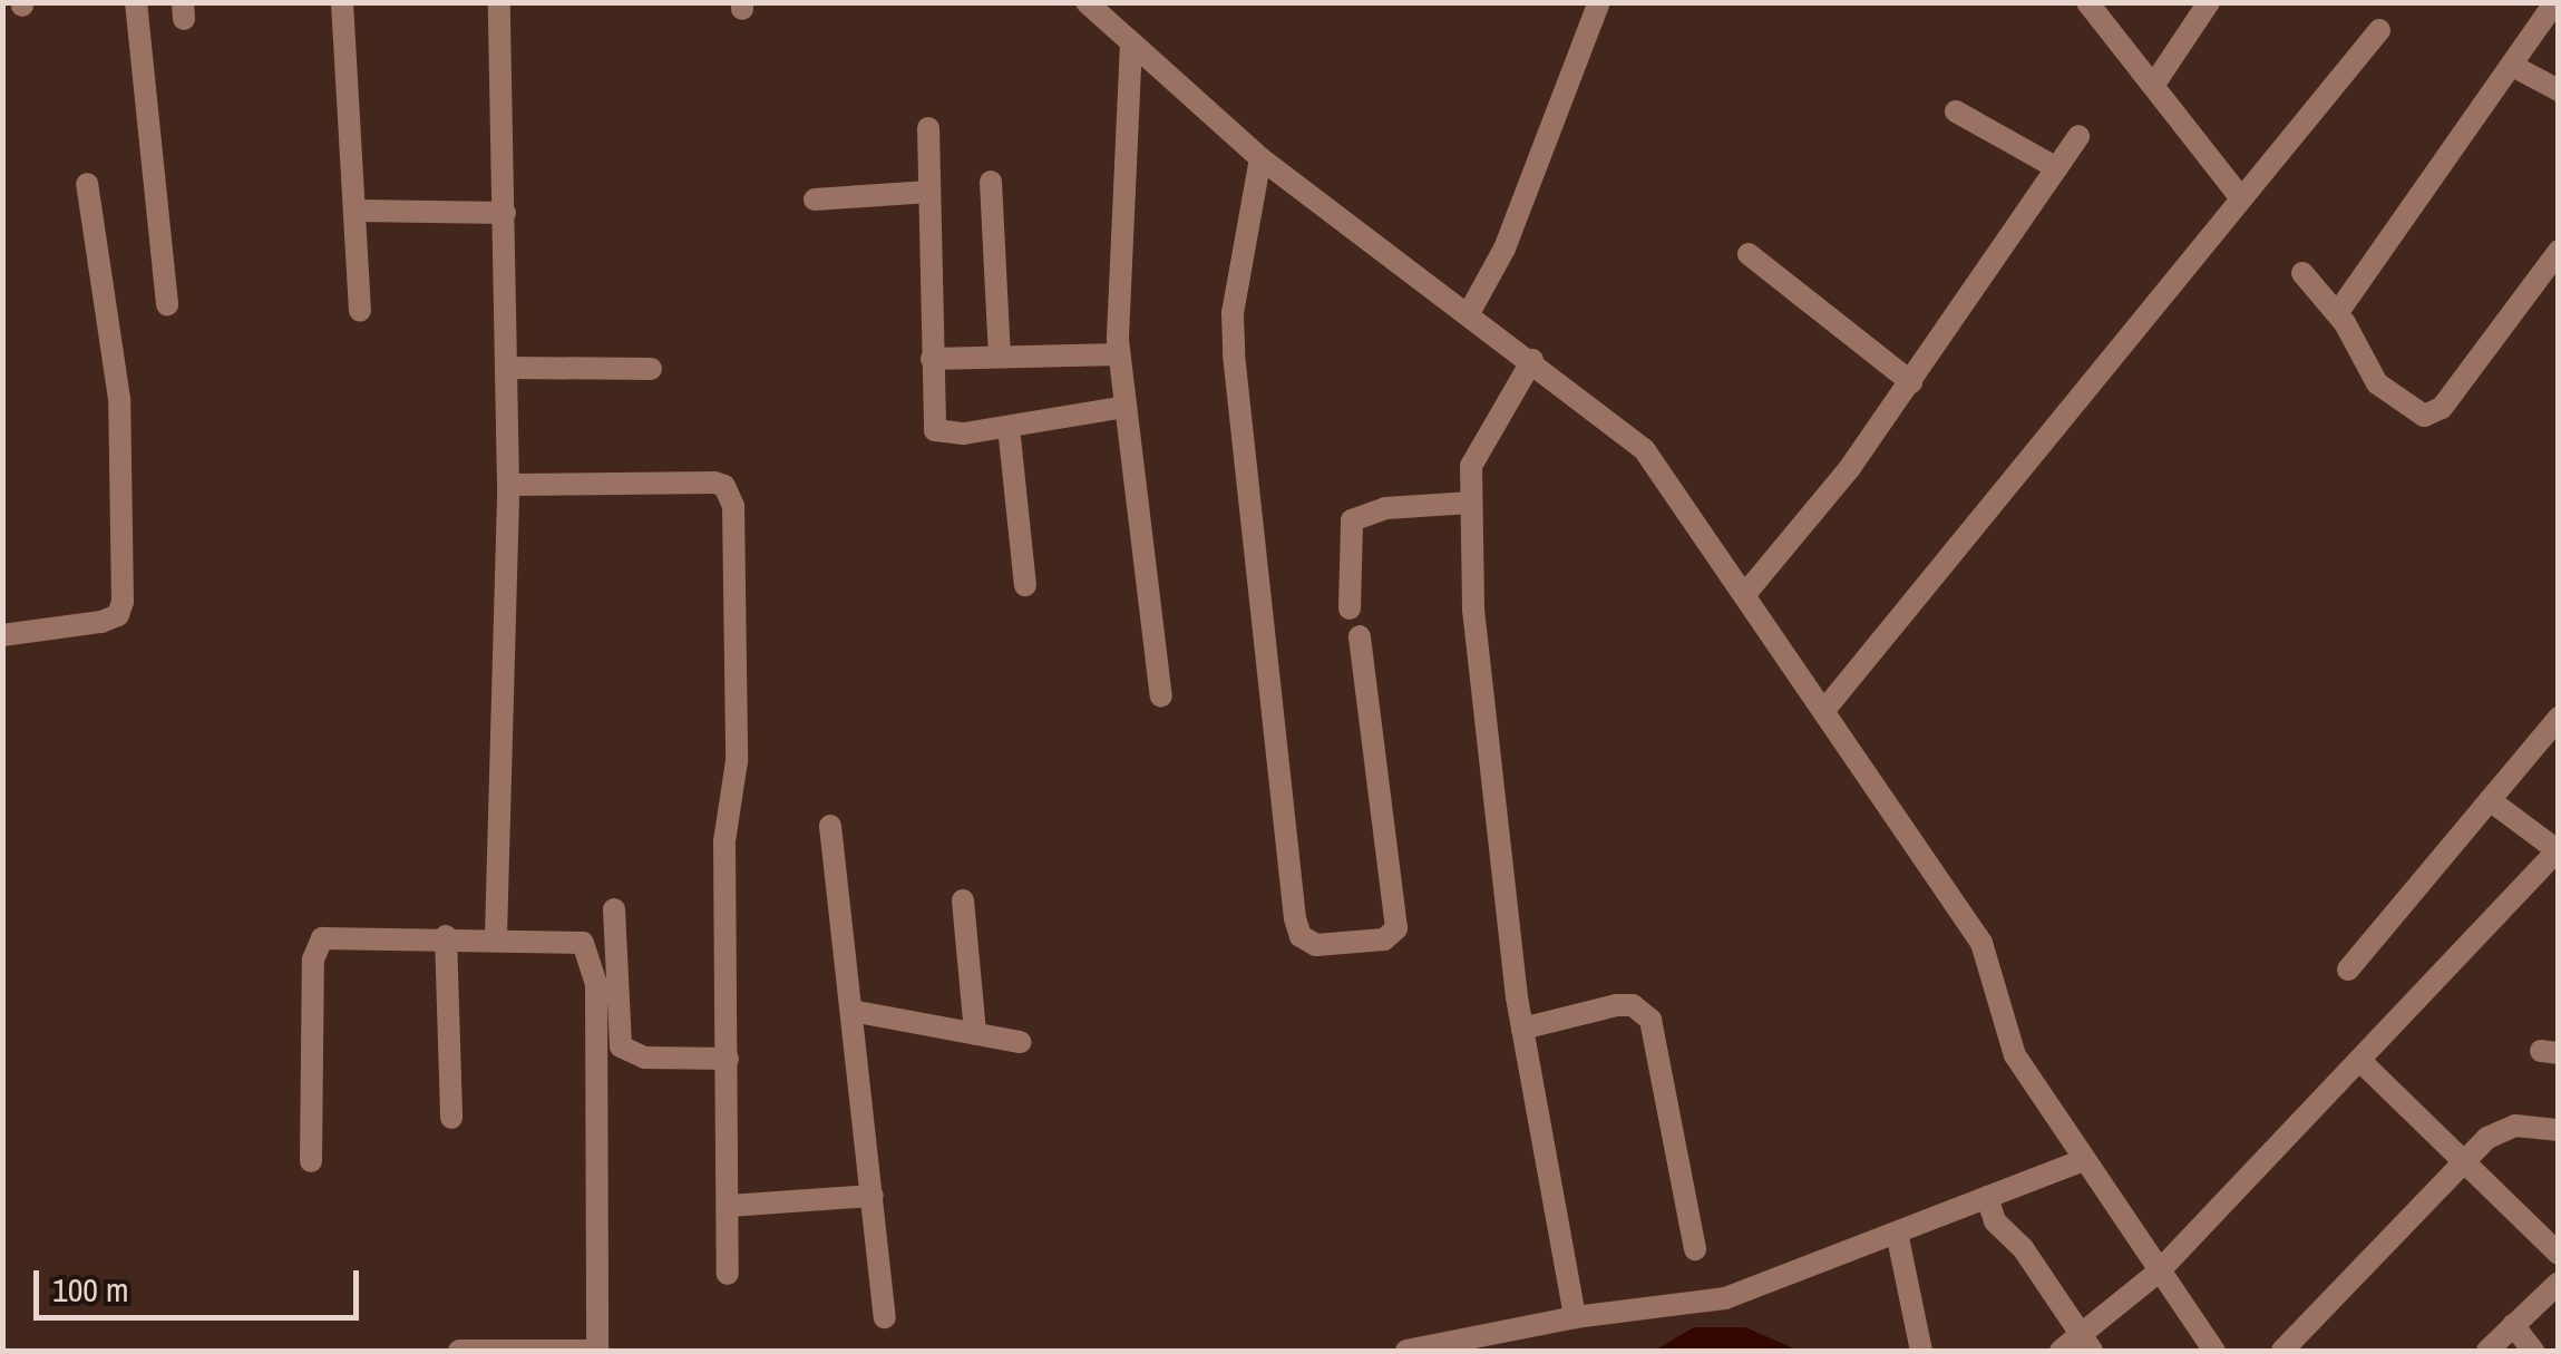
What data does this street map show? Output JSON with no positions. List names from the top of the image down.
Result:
{
  "scale_bar": "100 m"
}
